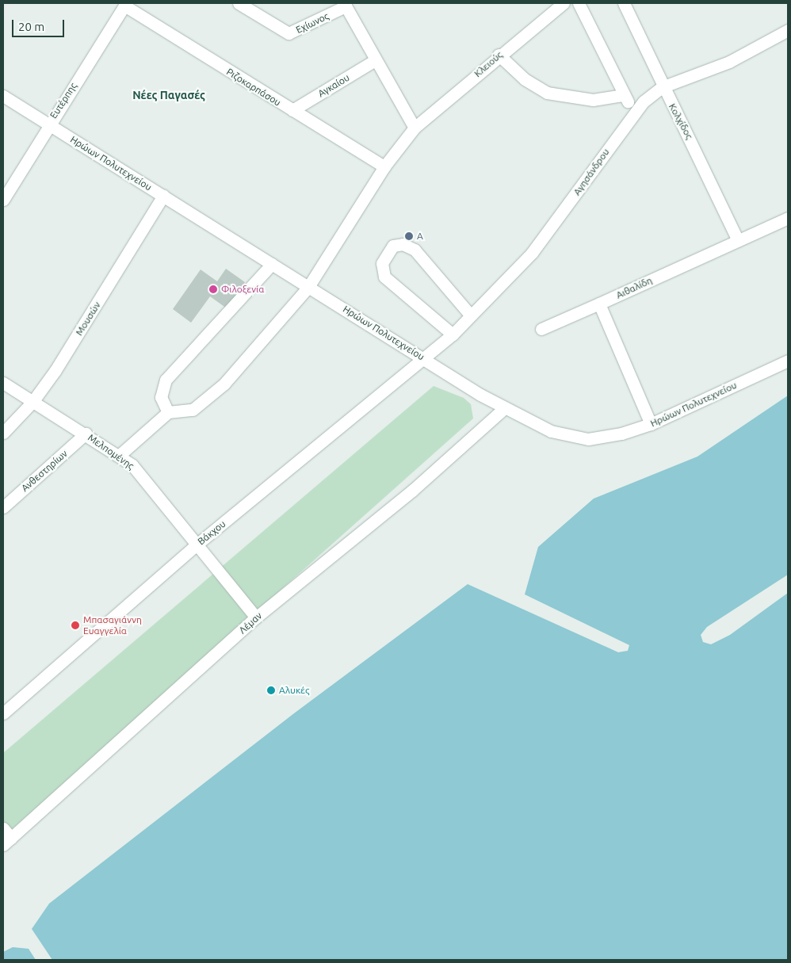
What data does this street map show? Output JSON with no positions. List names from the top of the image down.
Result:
{
  "streets": {
    "street": [
      "Εχίωνος",
      "Κλειούς",
      "Αγκαίου",
      "Ριζοκαρπάσου",
      "Ευτέρπης",
      "Κολχίδος",
      "Ηρώων Πολυτεχνείου",
      "Αγησάνδρου",
      "Αιθαλίδη",
      "Μουσών",
      "Μελπομένης",
      "Ανθεστηρίων",
      "Βάκχου",
      "Λέμαν"
    ]
  },
  "crossings": [
    ["Κλειούς", "Ριζοκαρπάσου"],
    ["Κλειούς", "Ηρώων Πολυτεχνείου"],
    ["Αγκαίου", "Ριζοκαρπάσου"],
    ["Ριζοκαρπάσου", "Ευτέρπης"],
    ["Ευτέρπης", "Ηρώων Πολυτεχνείου"],
    ["Κολχίδος", "Αγησάνδρου"],
    ["Κολχίδος", "Αιθαλίδη"],
    ["Ηρώων Πολυτεχνείου", "Αγησάνδρου"],
    ["Ηρώων Πολυτεχνείου", "Μουσών"],
    ["Ηρώων Πολυτεχνείου", "Βάκχου"],
    ["Ηρώων Πολυτεχνείου", "Λέμαν"],
    ["Αγησάνδρου", "Βάκχου"],
    ["Μουσών", "Μελπομένης"],
    ["Μελπομένης", "Ανθεστηρίων"],
    ["Μελπομένης", "Βάκχου"],
    ["Μελπομένης", "Λέμαν"]
  ],
  "districts": ["Νέες Παγασές"],
  "places": [
    "Α",
    "Φιλοξενία",
    "Μπασαγιάννη Ευαγγελία",
    "Αλυκές"
  ],
  "scale_bar": "20 m"
}
